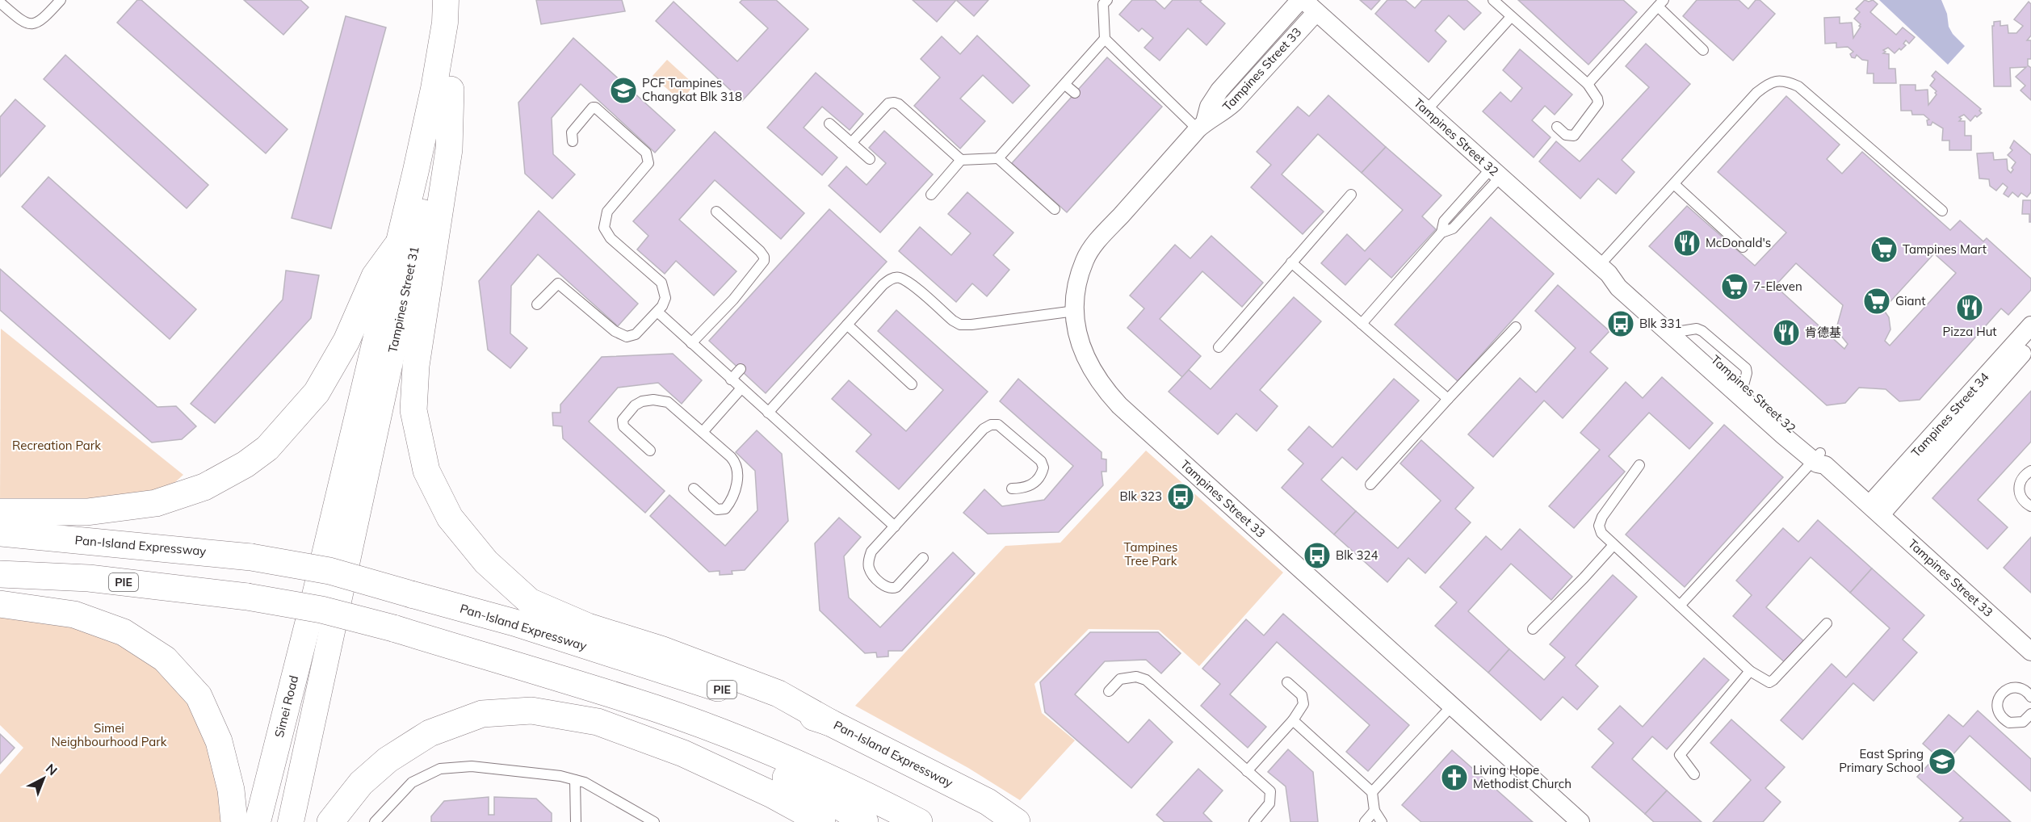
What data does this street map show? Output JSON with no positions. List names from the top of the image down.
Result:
{
  "streets": {
    "highway": ["Pan-Island Expressway", "PIE"],
    "main road": ["Tampines Street 31", "Simei Road"],
    "street": ["Tampines Street 33", "Tampines Street 32", "Tampines Street 34"]
  },
  "crossings": [
    ["Tampines Street 33", "Tampines Street 32"],
    ["Tampines Street 33", "Tampines Street 34"],
    ["Tampines Street 32", "Tampines Street 34"],
    ["Tampines Street 31", "Simei Road"]
  ],
  "parks": ["Recreation Park", "Tampines Tree Park", "Simei Neighbourhood Park"],
  "places": {
    "school or university": ["PCF Tampines Changkat Blk 318", "East Spring Primary School"],
    "restaurant": ["McDonald's", "Pizza Hut", "肯德基"],
    "supermarket": ["Tampines Mart", "7-Eleven", "Giant"],
    "bus stop": ["Blk 331", "Blk 323", "Blk 324"],
    "church": ["Living Hope Methodist Church"]
  },
  "north": "top right"
}
